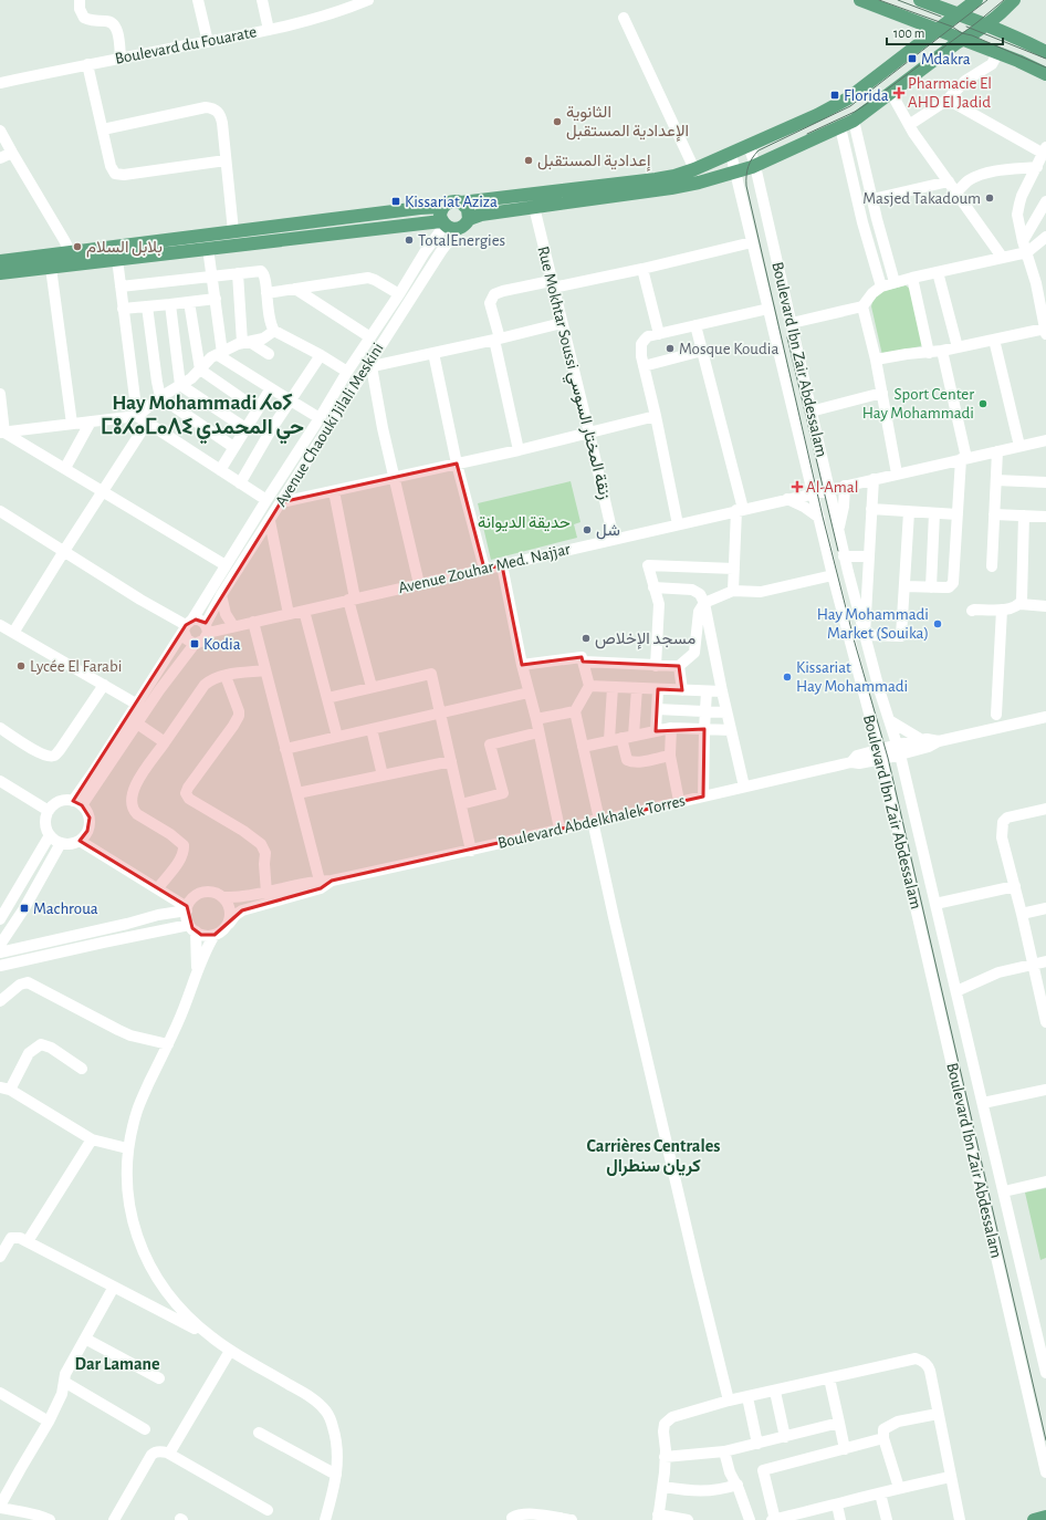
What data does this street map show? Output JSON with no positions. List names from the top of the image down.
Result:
{
  "streets": {
    "street": [
      "Boulevard du Fouarate",
      "Boulevard Ibn Zair Abdessalam",
      "Rue Mokhtar Soussi زنقة المختار السوسي",
      "Avenue Chaouki Jilali Meskini",
      "Avenue Zouhar Med. Najjar",
      "Boulevard Abdelkhalek Torres"
    ]
  },
  "crossings": [
    ["Boulevard Ibn Zair Abdessalam", "Avenue Zouhar Med. Najjar"],
    ["Boulevard Ibn Zair Abdessalam", "Boulevard Abdelkhalek Torres"],
    ["Rue Mokhtar Soussi زنقة المختار السوسي", "Avenue Zouhar Med. Najjar"],
    ["Avenue Chaouki Jilali Meskini", "Avenue Zouhar Med. Najjar"]
  ],
  "districts": ["Hay Mohammadi ⵃⴰⵢ ⵎⵓⵃⴰⵎⴰⴷⵉ حي المحمدي", "Carrières Centrales كريان سنطرال", "Dar Lamane"],
  "parks": ["حديقة الديوانة"],
  "places": {
    "transit": [
      "Mdakra",
      "Florida",
      "Kissariat Aziza",
      "Kodia",
      "Machroua"
    ],
    "health": ["Pharmacie El AHD El Jadid", "Al-Amal"],
    "other": [
      "الثانوية الإعدادية المستقبل",
      "إعدادية المستقبل",
      "Masjed Takadoum",
      "TotalEnergies",
      "بلابل السلام",
      "Mosque Koudia",
      "Sport Center Hay Mohammadi",
      "شل",
      "Hay Mohammadi Market (Souika)",
      "مسجد الإخلاص",
      "Lycée El Farabi",
      "Kissariat Hay Mohammadi"
    ]
  },
  "scale_bar": "100 m"
}
